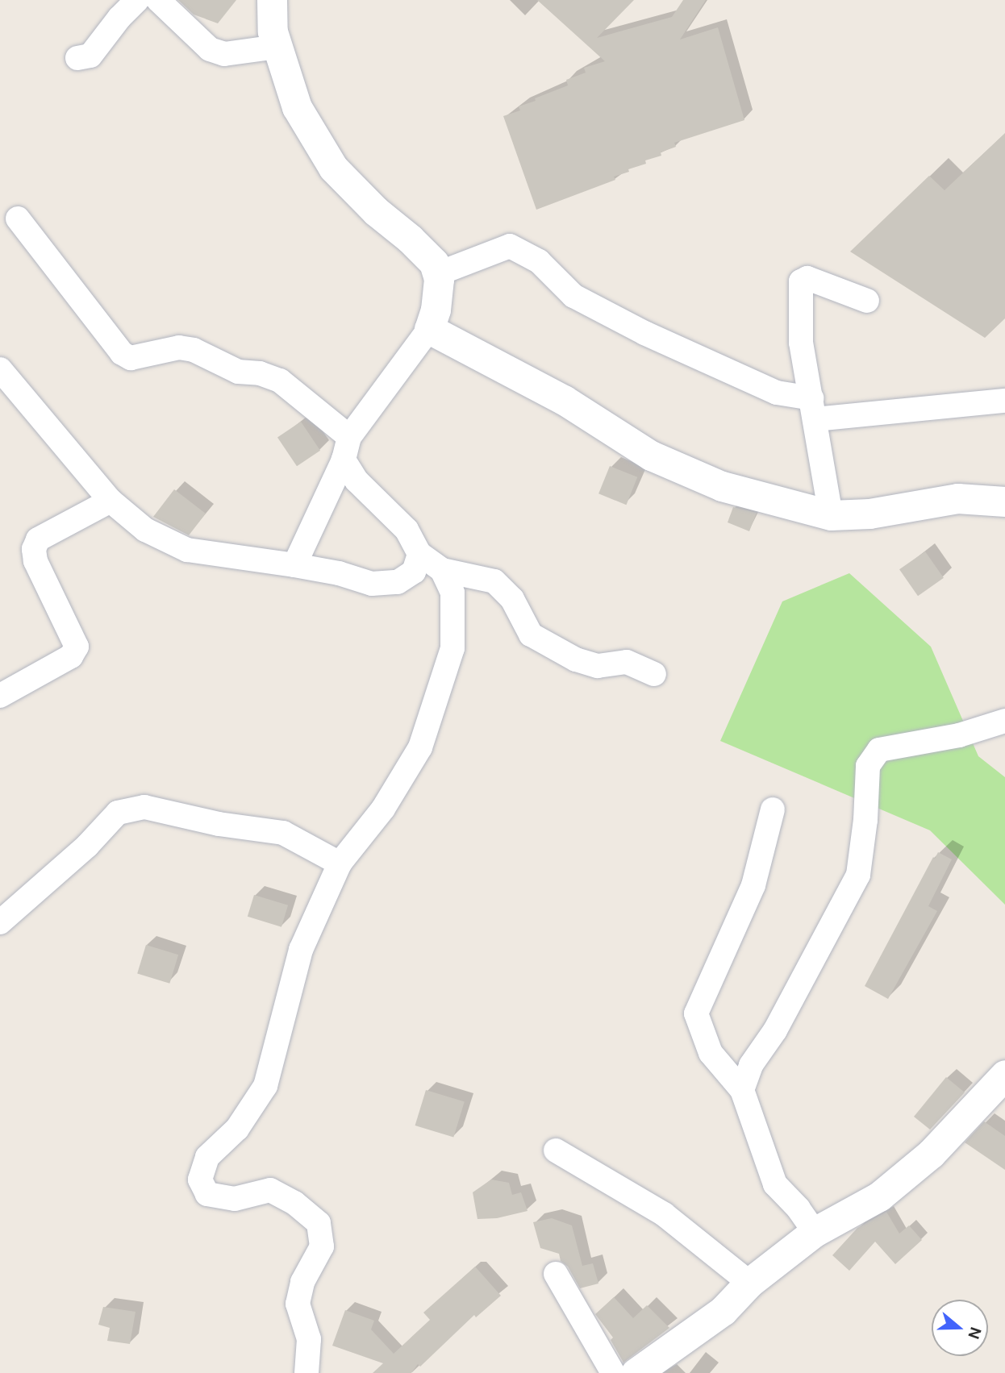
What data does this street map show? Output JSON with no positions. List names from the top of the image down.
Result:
{
  "north": "right"
}
